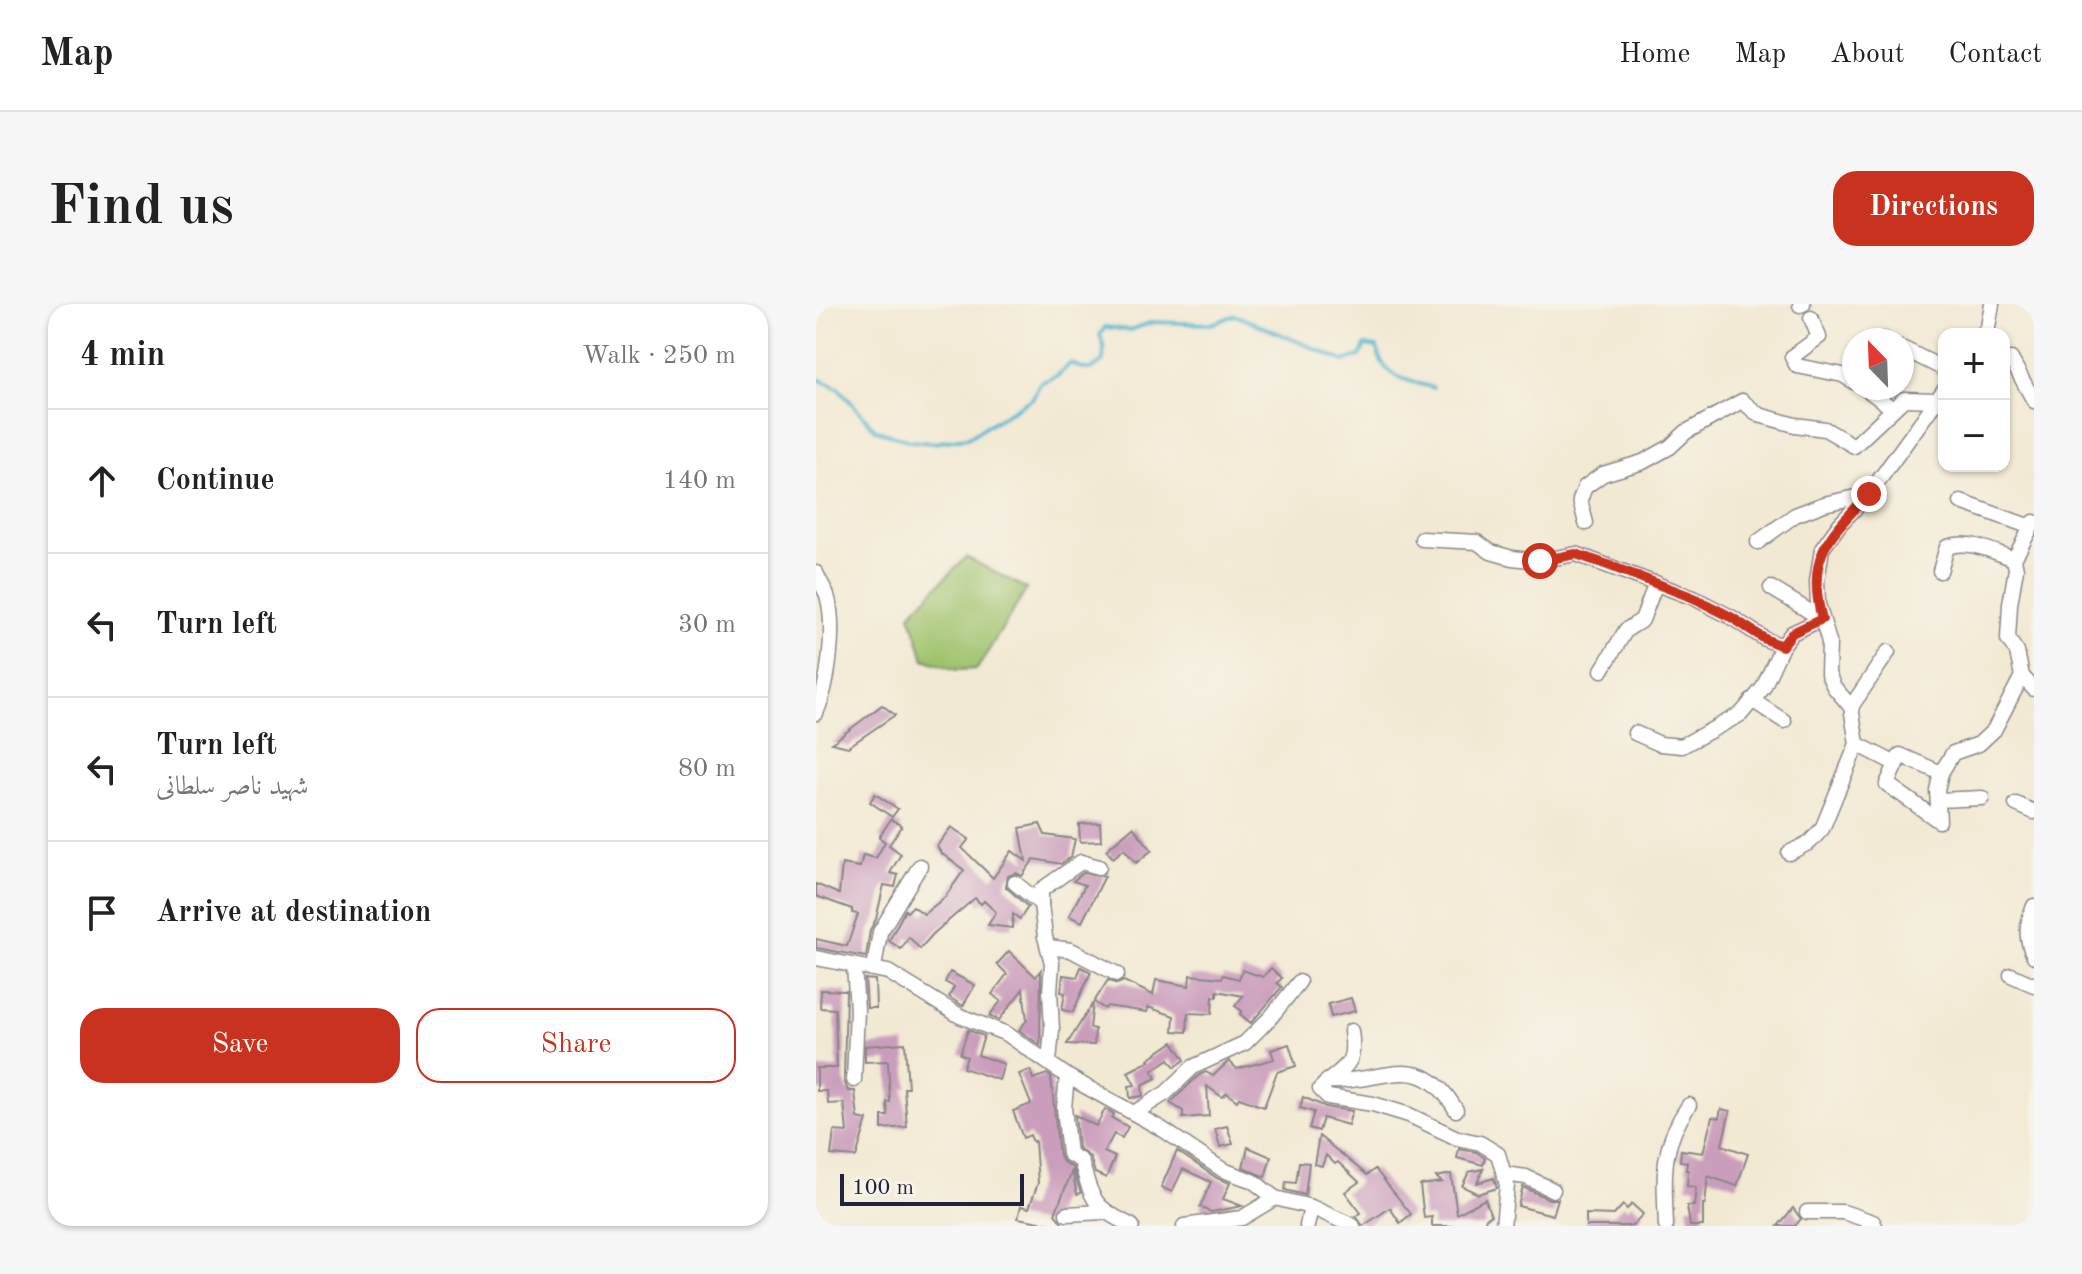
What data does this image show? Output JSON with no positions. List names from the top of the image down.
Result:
{
  "scale_bar": "100 m",
  "north": "top left",
  "page": {
    "header": "Map",
    "nav": [
      "Home",
      "Map",
      "About",
      "Contact"
    ],
    "buttons": [
      "Directions",
      ["Save", "Share"]
    ],
    "title": "Find us",
    "heading": ["4 min", "Walk · 250 m"],
    "map_buttons": ["+", "−"],
    "list": [
      ["Continue", "140 m"],
      ["Turn left", "30 m"],
      ["Turn left", "شهید ناصر سلطانی", "80 m"],
      "Arrive at destination"
    ],
    "scale": "100 m"
  }
}
